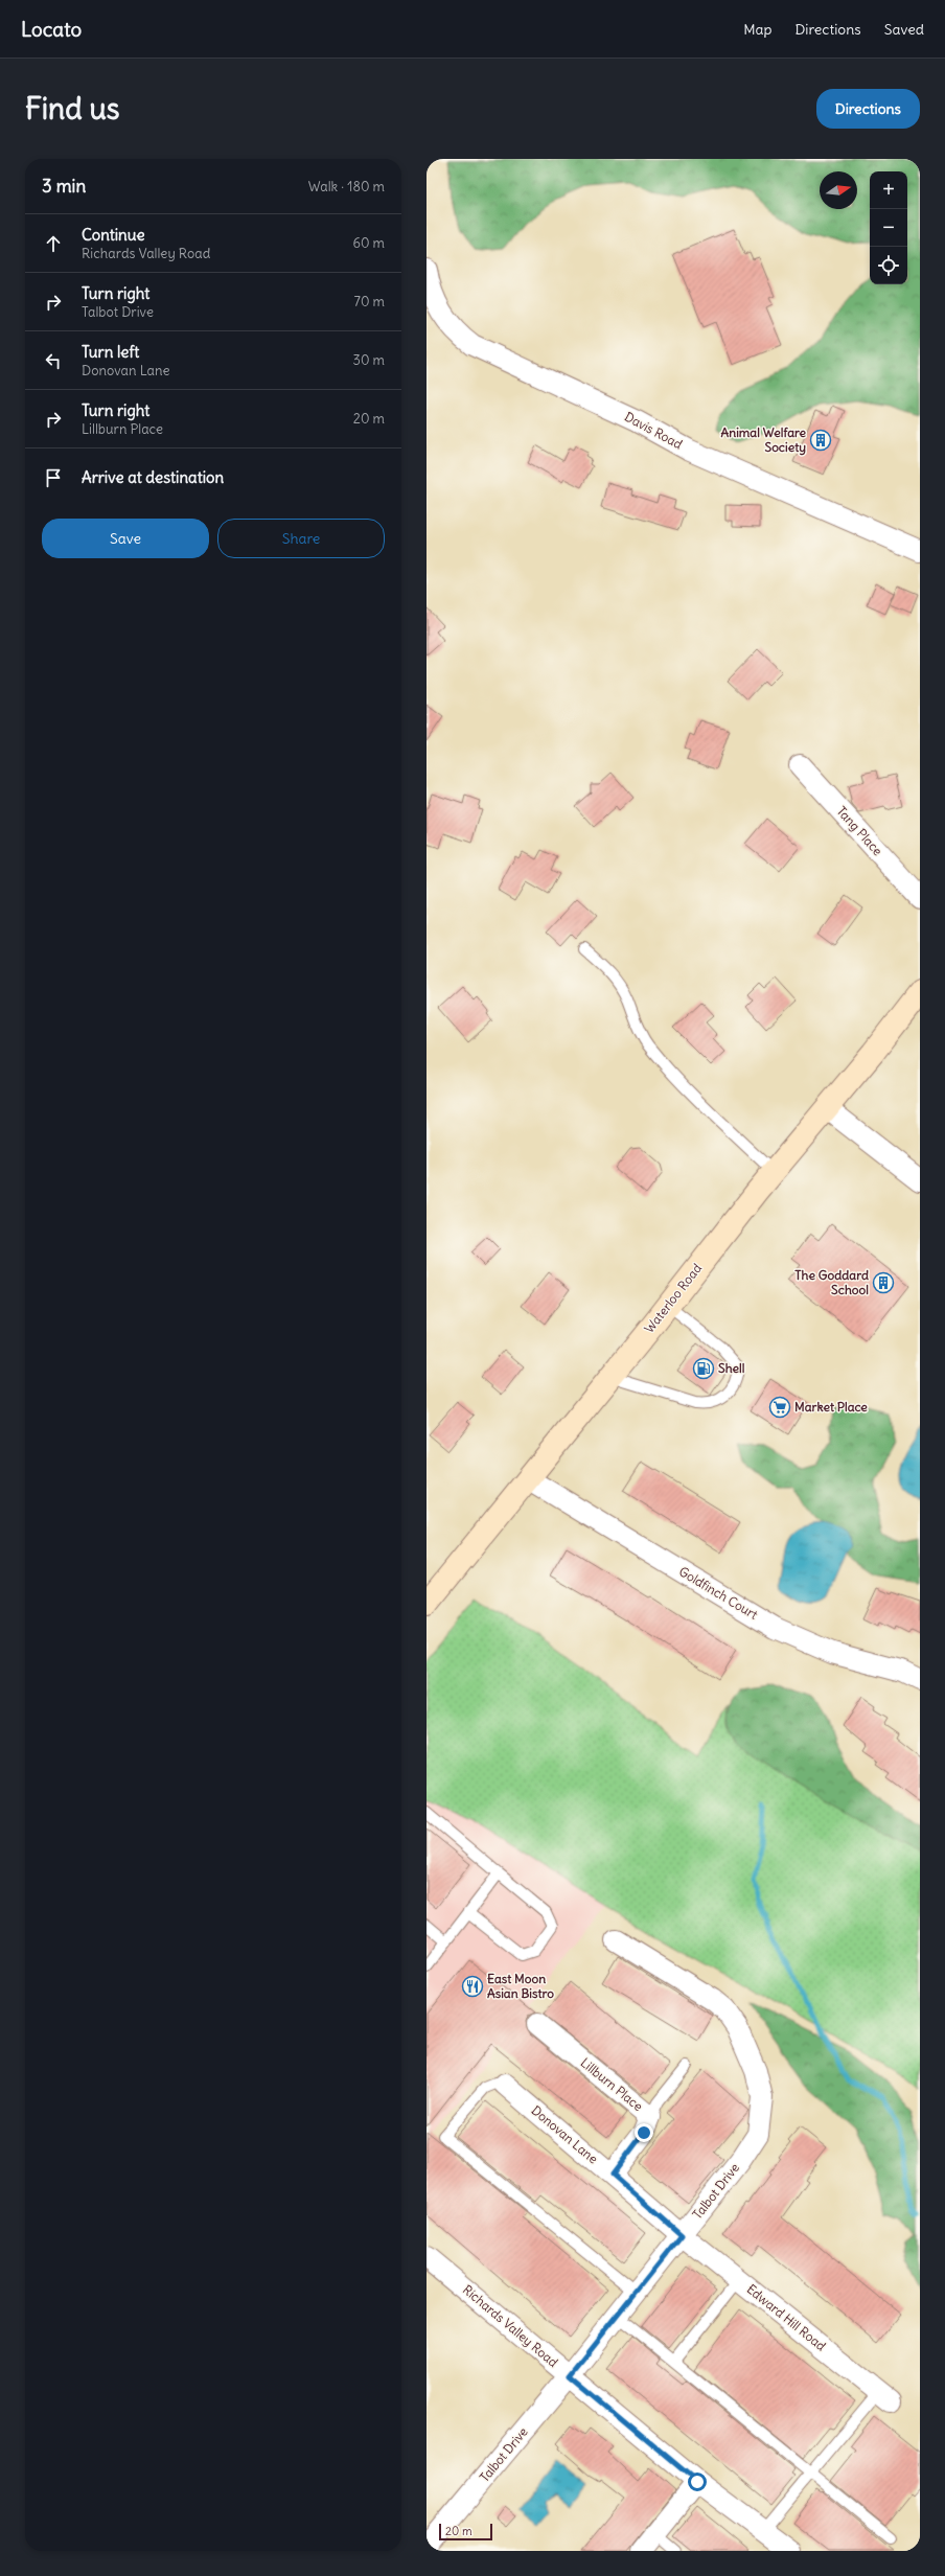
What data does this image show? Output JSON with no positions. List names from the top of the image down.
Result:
{
  "streets": {
    "main road": ["Waterloo Road"],
    "street": [
      "Davis Road",
      "Tang Place",
      "Goldfinch Court",
      "Lillburn Place",
      "Donovan Lane",
      "Talbot Drive",
      "Edward Hill Road",
      "Richards Valley Road"
    ]
  },
  "crossings": [
    ["Waterloo Road", "Goldfinch Court"],
    ["Lillburn Place", "Donovan Lane"],
    ["Donovan Lane", "Talbot Drive"],
    ["Donovan Lane", "Edward Hill Road"],
    ["Talbot Drive", "Edward Hill Road"],
    ["Talbot Drive", "Richards Valley Road"]
  ],
  "places": {
    "building": ["Animal Welfare Society", "The Goddard School"],
    "fuel station": ["Shell"],
    "supermarket": ["Market Place"],
    "restaurant": ["East Moon Asian Bistro"]
  },
  "scale_bar": "20 m",
  "north": "right",
  "page": {
    "header": "Locato",
    "nav": ["Map", "Directions", "Saved"],
    "buttons": [
      "Directions",
      ["Save", "Share"]
    ],
    "title": "Find us",
    "heading": ["3 min", "Walk · 180 m"],
    "map_buttons": ["+", "−"],
    "list": [
      ["Continue", "Richards Valley Road", "60 m"],
      ["Turn right", "Talbot Drive", "70 m"],
      ["Turn left", "Donovan Lane", "30 m"],
      ["Turn right", "Lillburn Place", "20 m"],
      "Arrive at destination"
    ],
    "scale": "20 m"
  }
}
